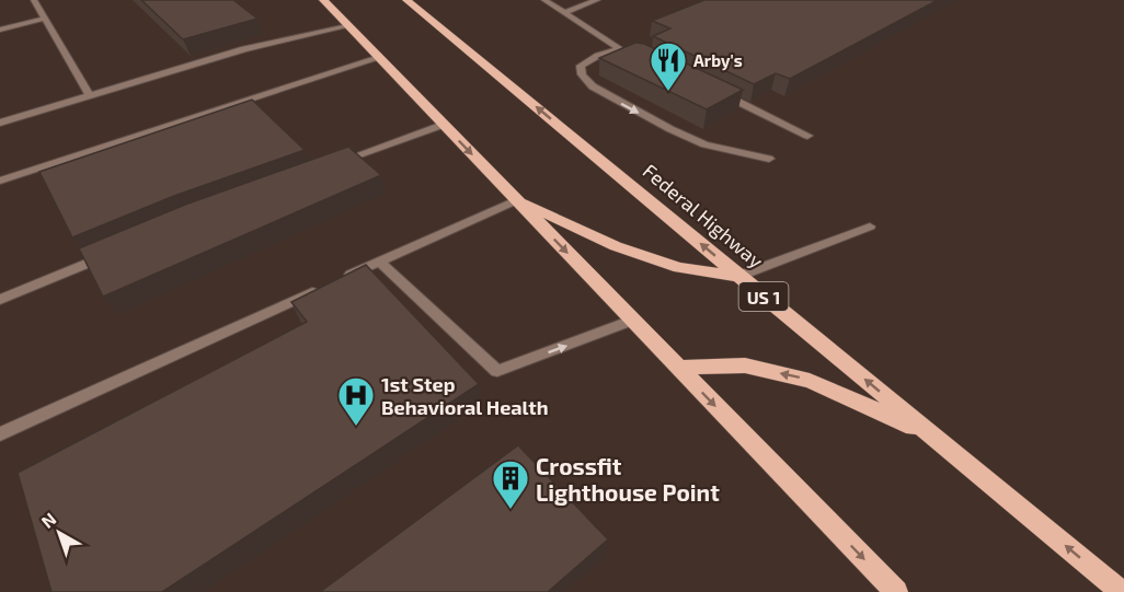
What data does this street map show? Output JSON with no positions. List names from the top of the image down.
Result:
{
  "streets": {
    "main road": ["Federal Highway", "US 1"]
  },
  "places": {
    "restaurant": ["Arby's"],
    "hospital": ["1st Step Behavioral Health"],
    "building": ["Crossfit Lighthouse Point"]
  },
  "north": "top left"
}
